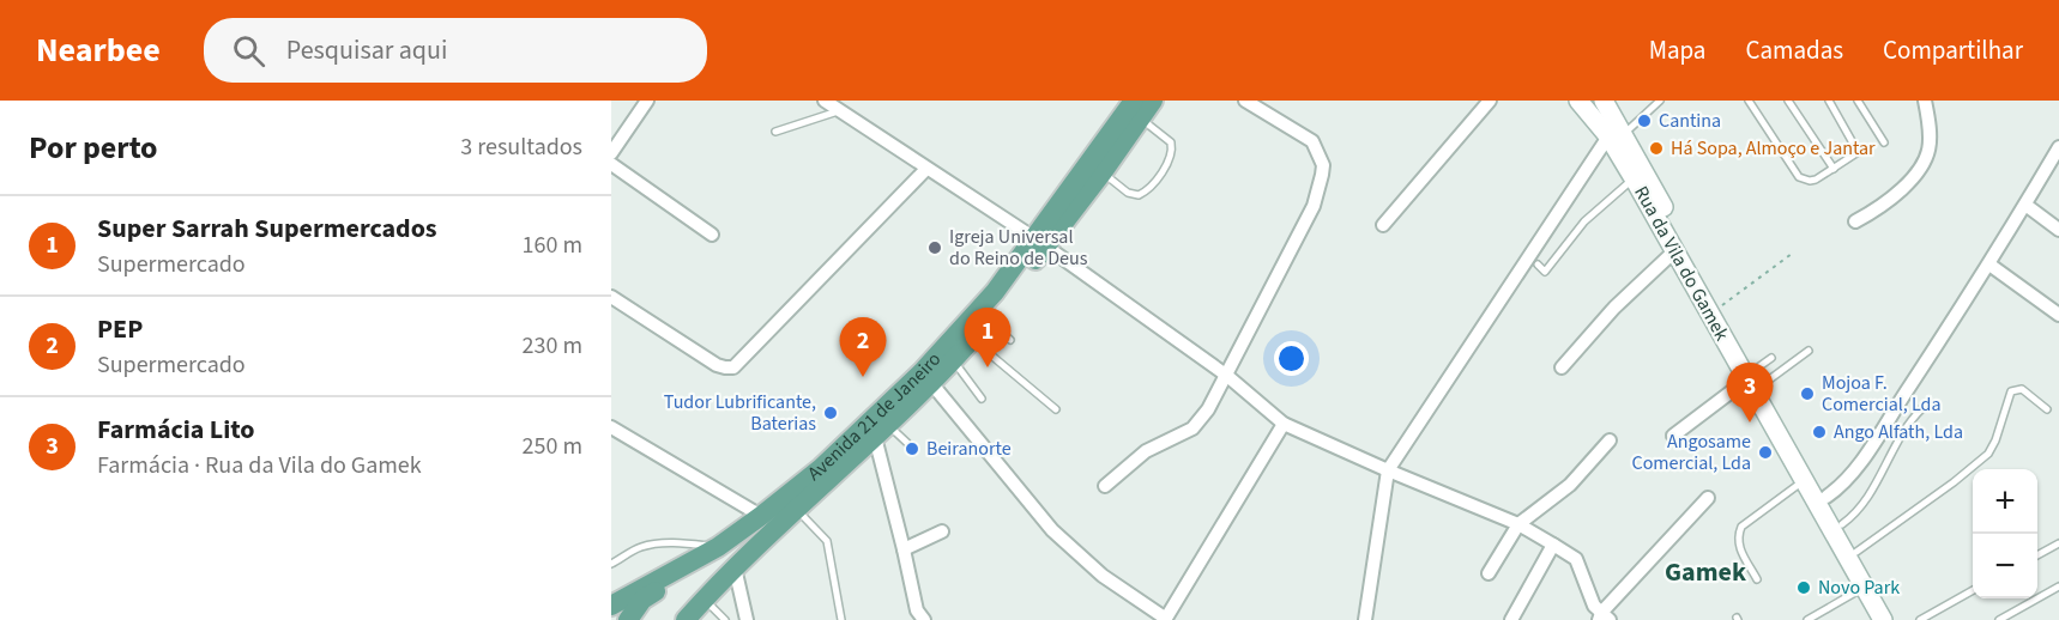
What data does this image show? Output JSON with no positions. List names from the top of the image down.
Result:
{
  "streets": {
    "main road": ["Rua da Vila do Gamek", "Avenida 21 de Janeiro"]
  },
  "districts": ["Gamek"],
  "places": [
    "Cantina",
    "Há Sopa, Almoço e Jantar",
    "Igreja Universal do Reino de Deus",
    "Mojoa F. Comercial, Lda",
    "Tudor Lubrificante, Baterias",
    "Ango Alfath, Lda",
    "Beiranorte",
    "Angosame Comercial, Lda",
    "Novo Park"
  ],
  "page": {
    "header": "Nearbee",
    "search": "Pesquisar aqui",
    "nav": ["Mapa", "Camadas", "Compartilhar"],
    "heading": ["Por perto", "3 resultados"],
    "list": [
      {
        "mark": "1",
        "name": "Super Sarrah Supermercados",
        "note": "Supermercado",
        "value": "160 m"
      },
      {
        "mark": "2",
        "name": "PEP",
        "note": "Supermercado",
        "value": "230 m"
      },
      {
        "mark": "3",
        "name": "Farmácia Lito",
        "note": "Farmácia · Rua da Vila do Gamek",
        "value": "250 m"
      }
    ],
    "pins": ["1", "2", "3"],
    "map_buttons": ["+", "−"]
  }
}
